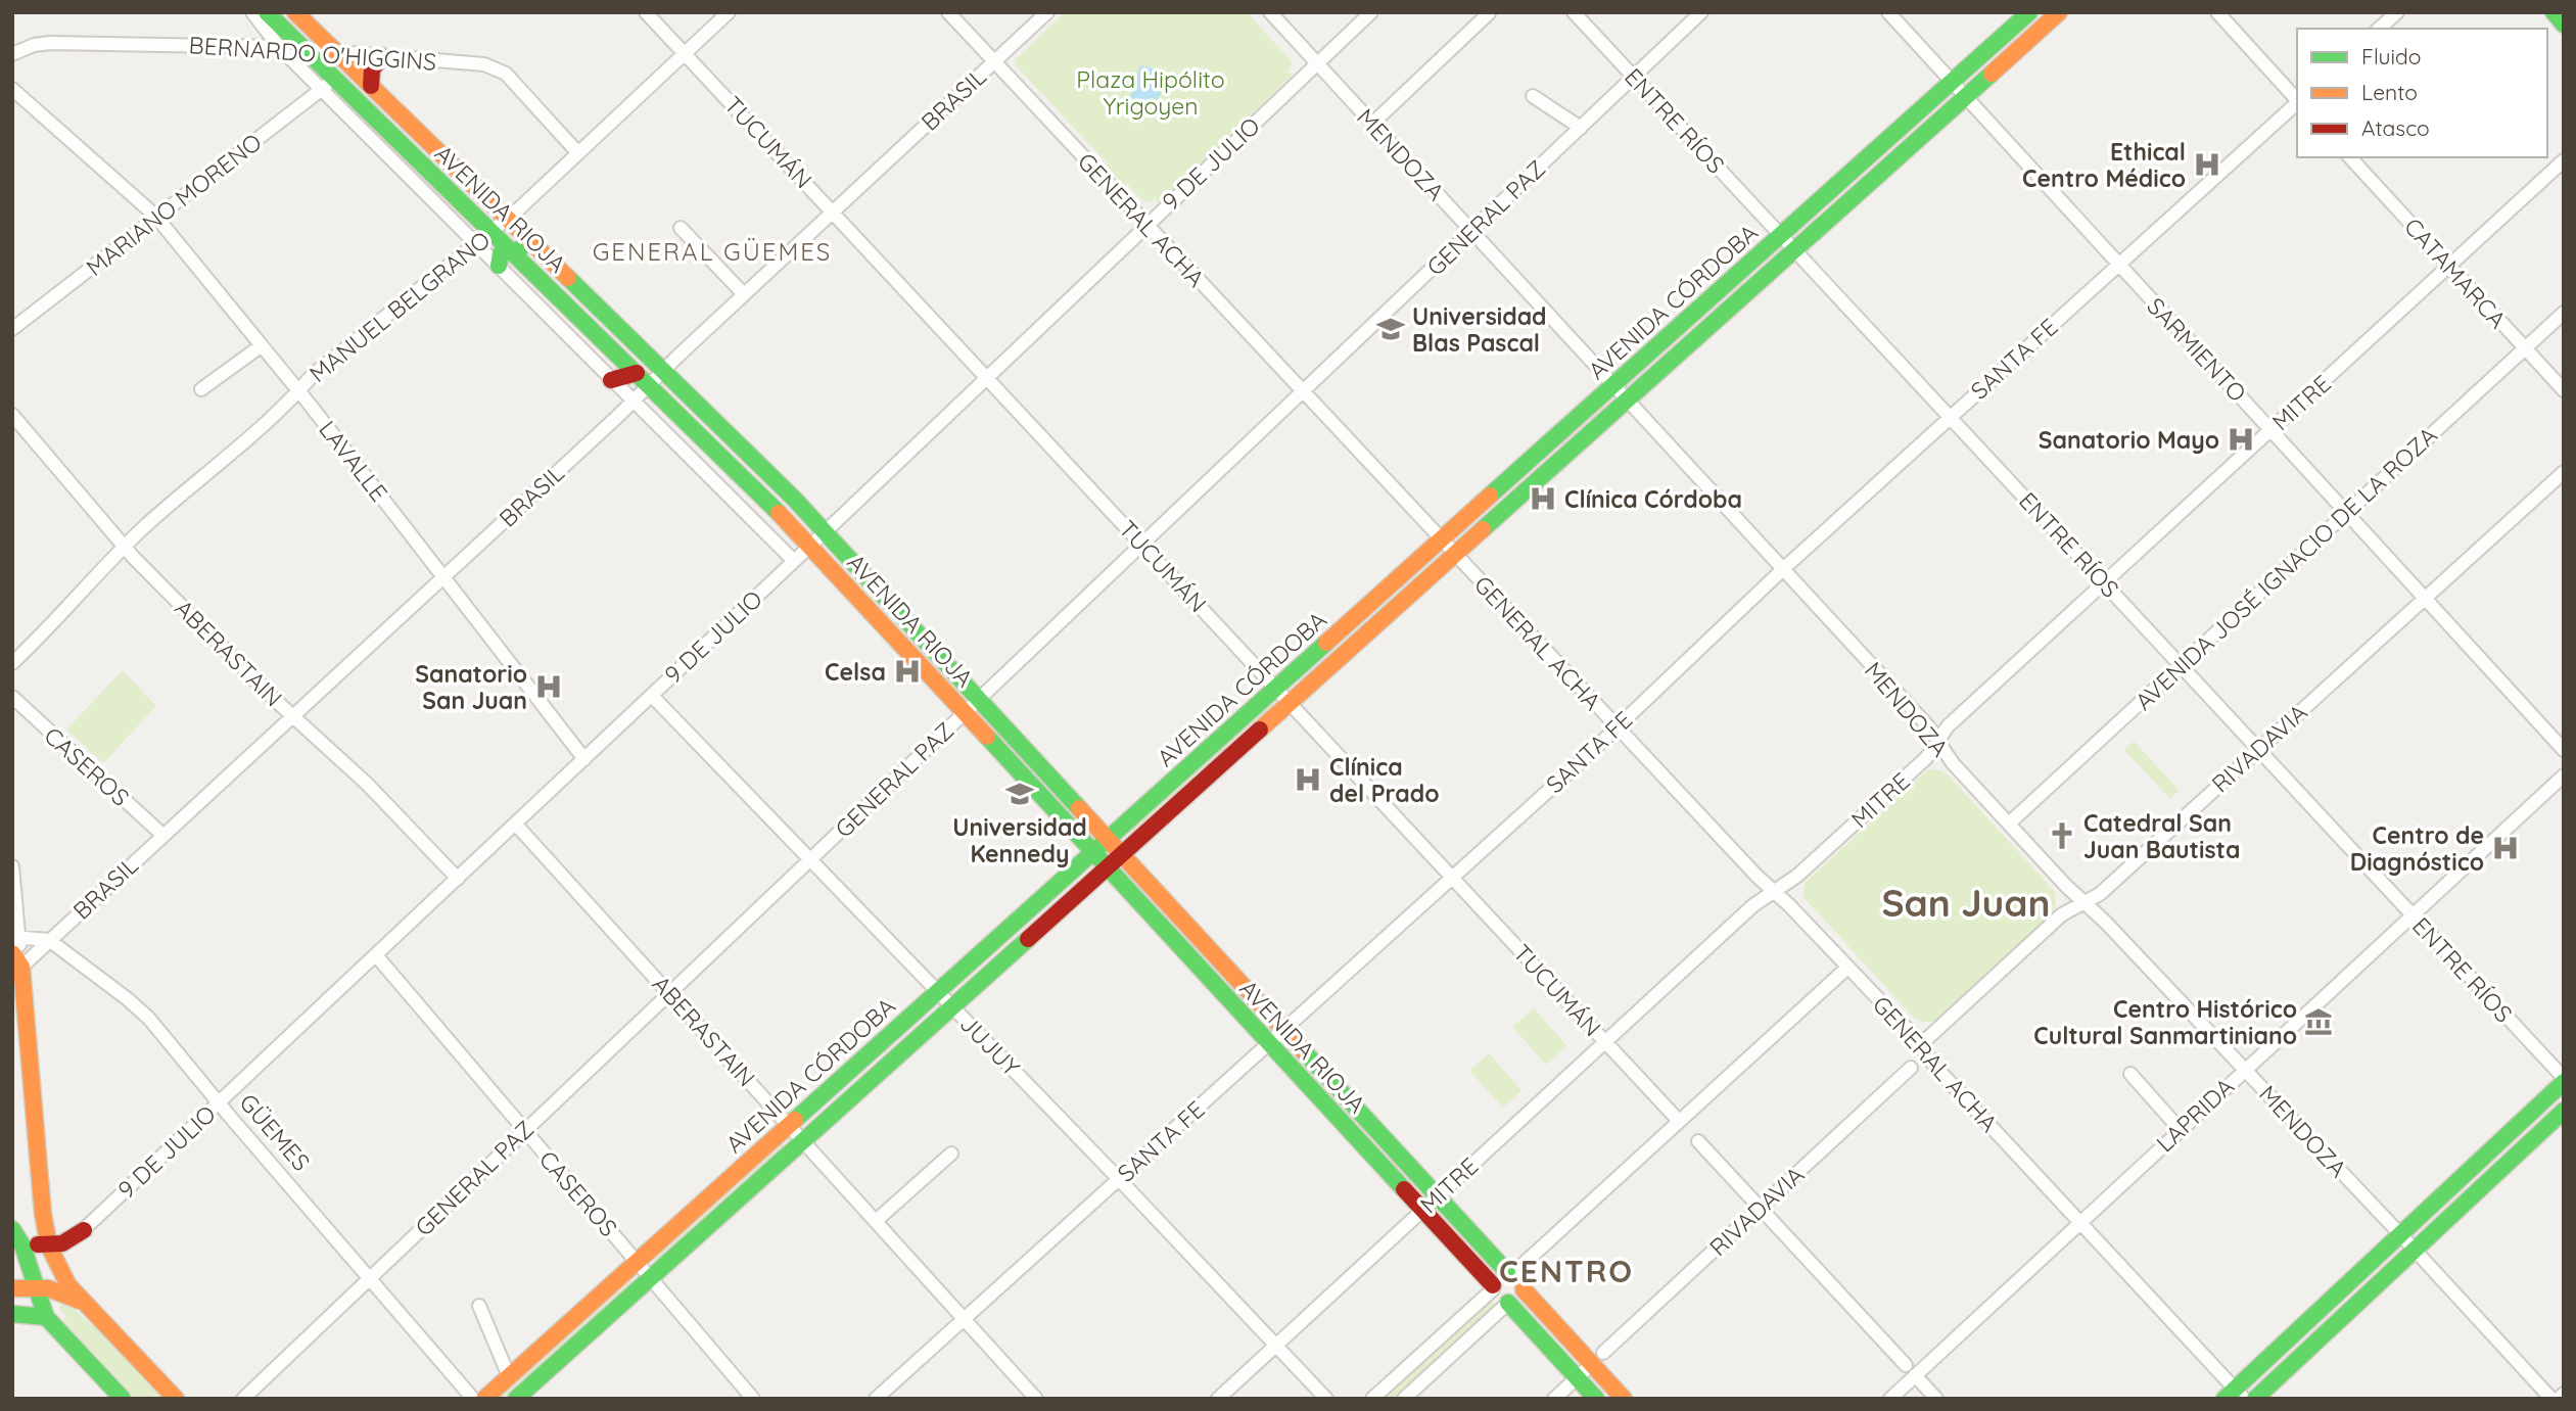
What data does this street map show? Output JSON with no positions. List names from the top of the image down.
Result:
{
  "streets": {
    "main road": ["AVENIDA RIOJA", "AVENIDA CÓRDOBA"],
    "street": [
      "BERNARDO O'HIGGINS",
      "BRASIL",
      "ENTRE RÍOS",
      "TUCUMÁN",
      "MENDOZA",
      "9 DE JULIO",
      "MARIANO MORENO",
      "GENERAL PAZ",
      "GENERAL ACHA",
      "CATAMARCA",
      "MANUEL BELGRANO",
      "SARMIENTO",
      "SANTA FE",
      "MITRE",
      "LAVALLE",
      "AVENIDA JOSÉ IGNACIO DE LA ROZA",
      "ABERASTAIN",
      "RIVADAVIA",
      "CASEROS",
      "JUJUY",
      "LAPRIDA",
      "GÜEMES"
    ]
  },
  "crossings": [
    ["BERNARDO O'HIGGINS", "AVENIDA RIOJA"],
    ["BERNARDO O'HIGGINS", "MANUEL BELGRANO"],
    ["BRASIL", "TUCUMÁN"],
    ["BRASIL", "AVENIDA RIOJA"],
    ["BRASIL", "GENERAL ACHA"],
    ["BRASIL", "LAVALLE"],
    ["BRASIL", "ABERASTAIN"],
    ["BRASIL", "CASEROS"],
    ["BRASIL", "GÜEMES"],
    ["ENTRE RÍOS", "GENERAL PAZ"],
    ["ENTRE RÍOS", "AVENIDA CÓRDOBA"],
    ["ENTRE RÍOS", "SANTA FE"],
    ["ENTRE RÍOS", "MITRE"],
    ["ENTRE RÍOS", "AVENIDA JOSÉ IGNACIO DE LA ROZA"],
    ["ENTRE RÍOS", "RIVADAVIA"],
    ["ENTRE RÍOS", "LAPRIDA"],
    ["TUCUMÁN", "9 DE JULIO"],
    ["TUCUMÁN", "GENERAL PAZ"],
    ["TUCUMÁN", "AVENIDA CÓRDOBA"],
    ["TUCUMÁN", "MANUEL BELGRANO"],
    ["TUCUMÁN", "SANTA FE"],
    ["TUCUMÁN", "MITRE"],
    ["MENDOZA", "9 DE JULIO"],
    ["MENDOZA", "GENERAL PAZ"],
    ["MENDOZA", "AVENIDA CÓRDOBA"],
    ["MENDOZA", "SANTA FE"],
    ["MENDOZA", "MITRE"],
    ["MENDOZA", "AVENIDA JOSÉ IGNACIO DE LA ROZA"],
    ["MENDOZA", "RIVADAVIA"],
    ["MENDOZA", "LAPRIDA"],
    ["9 DE JULIO", "AVENIDA RIOJA"],
    ["9 DE JULIO", "GENERAL ACHA"],
    ["9 DE JULIO", "LAVALLE"],
    ["9 DE JULIO", "ABERASTAIN"],
    ["9 DE JULIO", "CASEROS"],
    ["9 DE JULIO", "JUJUY"],
    ["9 DE JULIO", "GÜEMES"],
    ["MARIANO MORENO", "AVENIDA RIOJA"],
    ["MARIANO MORENO", "LAVALLE"],
    ["AVENIDA RIOJA", "GENERAL PAZ"],
    ["AVENIDA RIOJA", "AVENIDA CÓRDOBA"],
    ["AVENIDA RIOJA", "MANUEL BELGRANO"],
    ["AVENIDA RIOJA", "SANTA FE"],
    ["AVENIDA RIOJA", "MITRE"],
    ["GENERAL PAZ", "GENERAL ACHA"],
    ["GENERAL PAZ", "ABERASTAIN"],
    ["GENERAL PAZ", "CASEROS"],
    ["GENERAL PAZ", "JUJUY"],
    ["GENERAL PAZ", "GÜEMES"],
    ["GENERAL ACHA", "AVENIDA CÓRDOBA"],
    ["GENERAL ACHA", "SANTA FE"],
    ["GENERAL ACHA", "MITRE"],
    ["GENERAL ACHA", "RIVADAVIA"],
    ["GENERAL ACHA", "LAPRIDA"],
    ["CATAMARCA", "MITRE"],
    ["CATAMARCA", "AVENIDA JOSÉ IGNACIO DE LA ROZA"],
    ["AVENIDA CÓRDOBA", "SARMIENTO"],
    ["AVENIDA CÓRDOBA", "ABERASTAIN"],
    ["AVENIDA CÓRDOBA", "CASEROS"],
    ["AVENIDA CÓRDOBA", "JUJUY"],
    ["MANUEL BELGRANO", "LAVALLE"],
    ["MANUEL BELGRANO", "ABERASTAIN"],
    ["SARMIENTO", "SANTA FE"],
    ["SARMIENTO", "MITRE"],
    ["SARMIENTO", "AVENIDA JOSÉ IGNACIO DE LA ROZA"],
    ["SARMIENTO", "RIVADAVIA"],
    ["SANTA FE", "ABERASTAIN"],
    ["SANTA FE", "JUJUY"],
    ["MITRE", "JUJUY"]
  ],
  "districts": ["GENERAL GÜEMES", "San Juan", "CENTRO"],
  "parks": ["Plaza Hipólito Yrigoyen"],
  "places": {
    "hospital": [
      "Ethical Centro Médico",
      "Sanatorio Mayo",
      "Clínica Córdoba",
      "Celsa",
      "Sanatorio San Juan",
      "Clínica del Prado",
      "Centro de Diagnóstico"
    ],
    "school or university": ["Universidad Blas Pascal", "Universidad Kennedy"],
    "church": ["Catedral San Juan Bautista"],
    "museum": ["Centro Histórico Cultural Sanmartiniano"]
  },
  "legend": ["Fluido", "Lento", "Atasco"]
}
